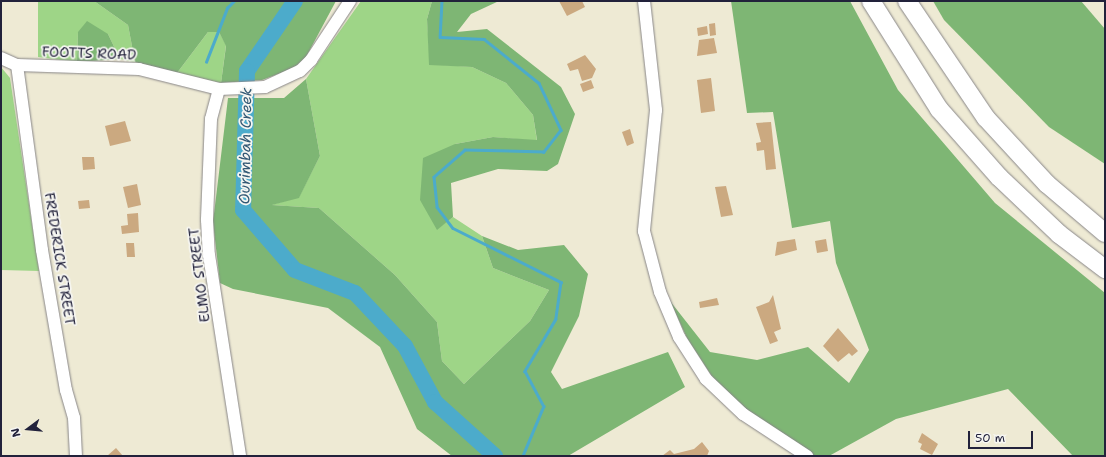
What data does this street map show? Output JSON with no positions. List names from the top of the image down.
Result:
{
  "streets": {
    "street": ["FOOTTS ROAD", "FREDERICK STREET", "ELMO STREET"]
  },
  "crossings": [
    ["FOOTTS ROAD", "FREDERICK STREET"],
    ["FOOTTS ROAD", "ELMO STREET"]
  ],
  "water": ["Ourimbah Creek"],
  "scale_bar": "50 m",
  "north": "left"
}
